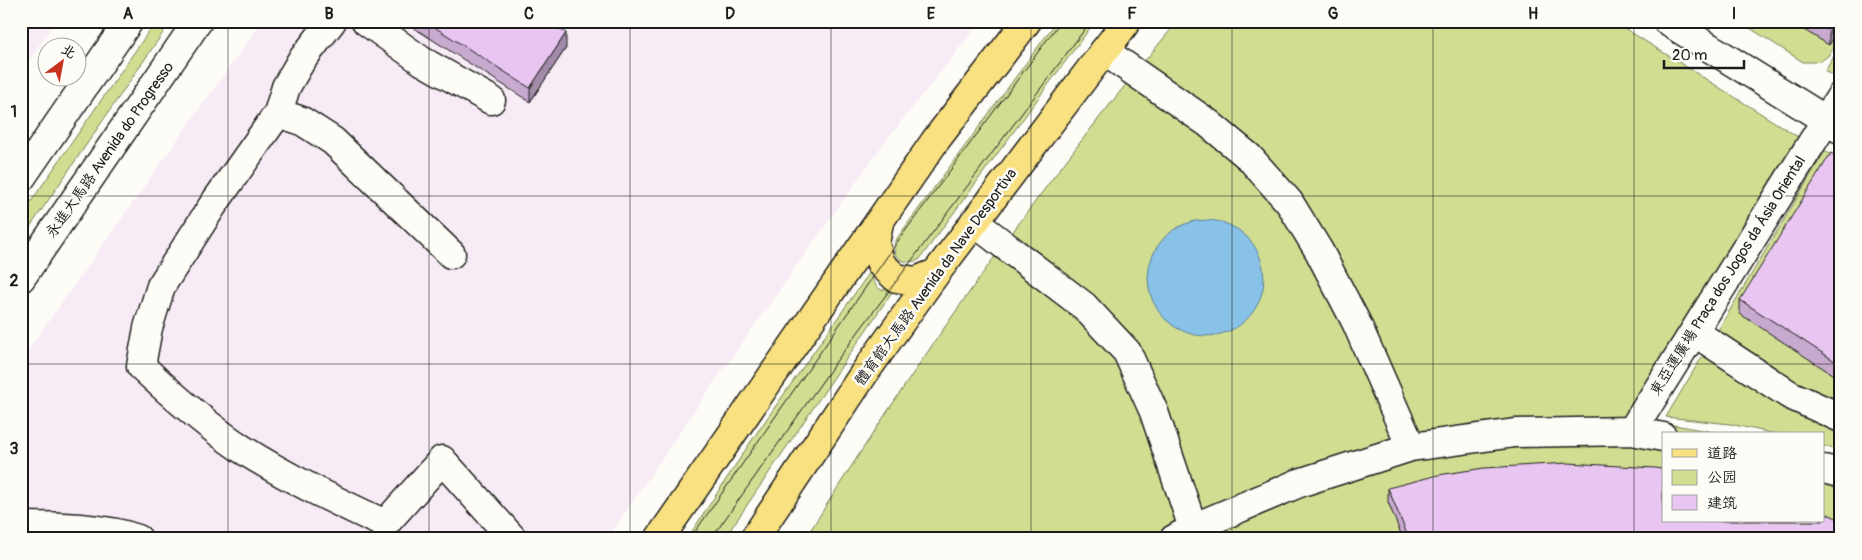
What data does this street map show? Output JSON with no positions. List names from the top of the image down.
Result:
{
  "streets": {
    "main road": ["體育館大馬路 Avenida da Nave Desportiva"],
    "street": ["永進大馬路 Avenida do Progresso", "東亞運廣場 Praça dos Jogos da Ásia Oriental"]
  },
  "legend": ["道路", "公园", "建筑"],
  "scale_bar": "20 m",
  "north": "top right",
  "grid": {
    "columns": [
      "A",
      "B",
      "C",
      "D",
      "E",
      "F",
      "G",
      "H",
      "I"
    ],
    "rows": ["1", "2", "3"]
  }
}
